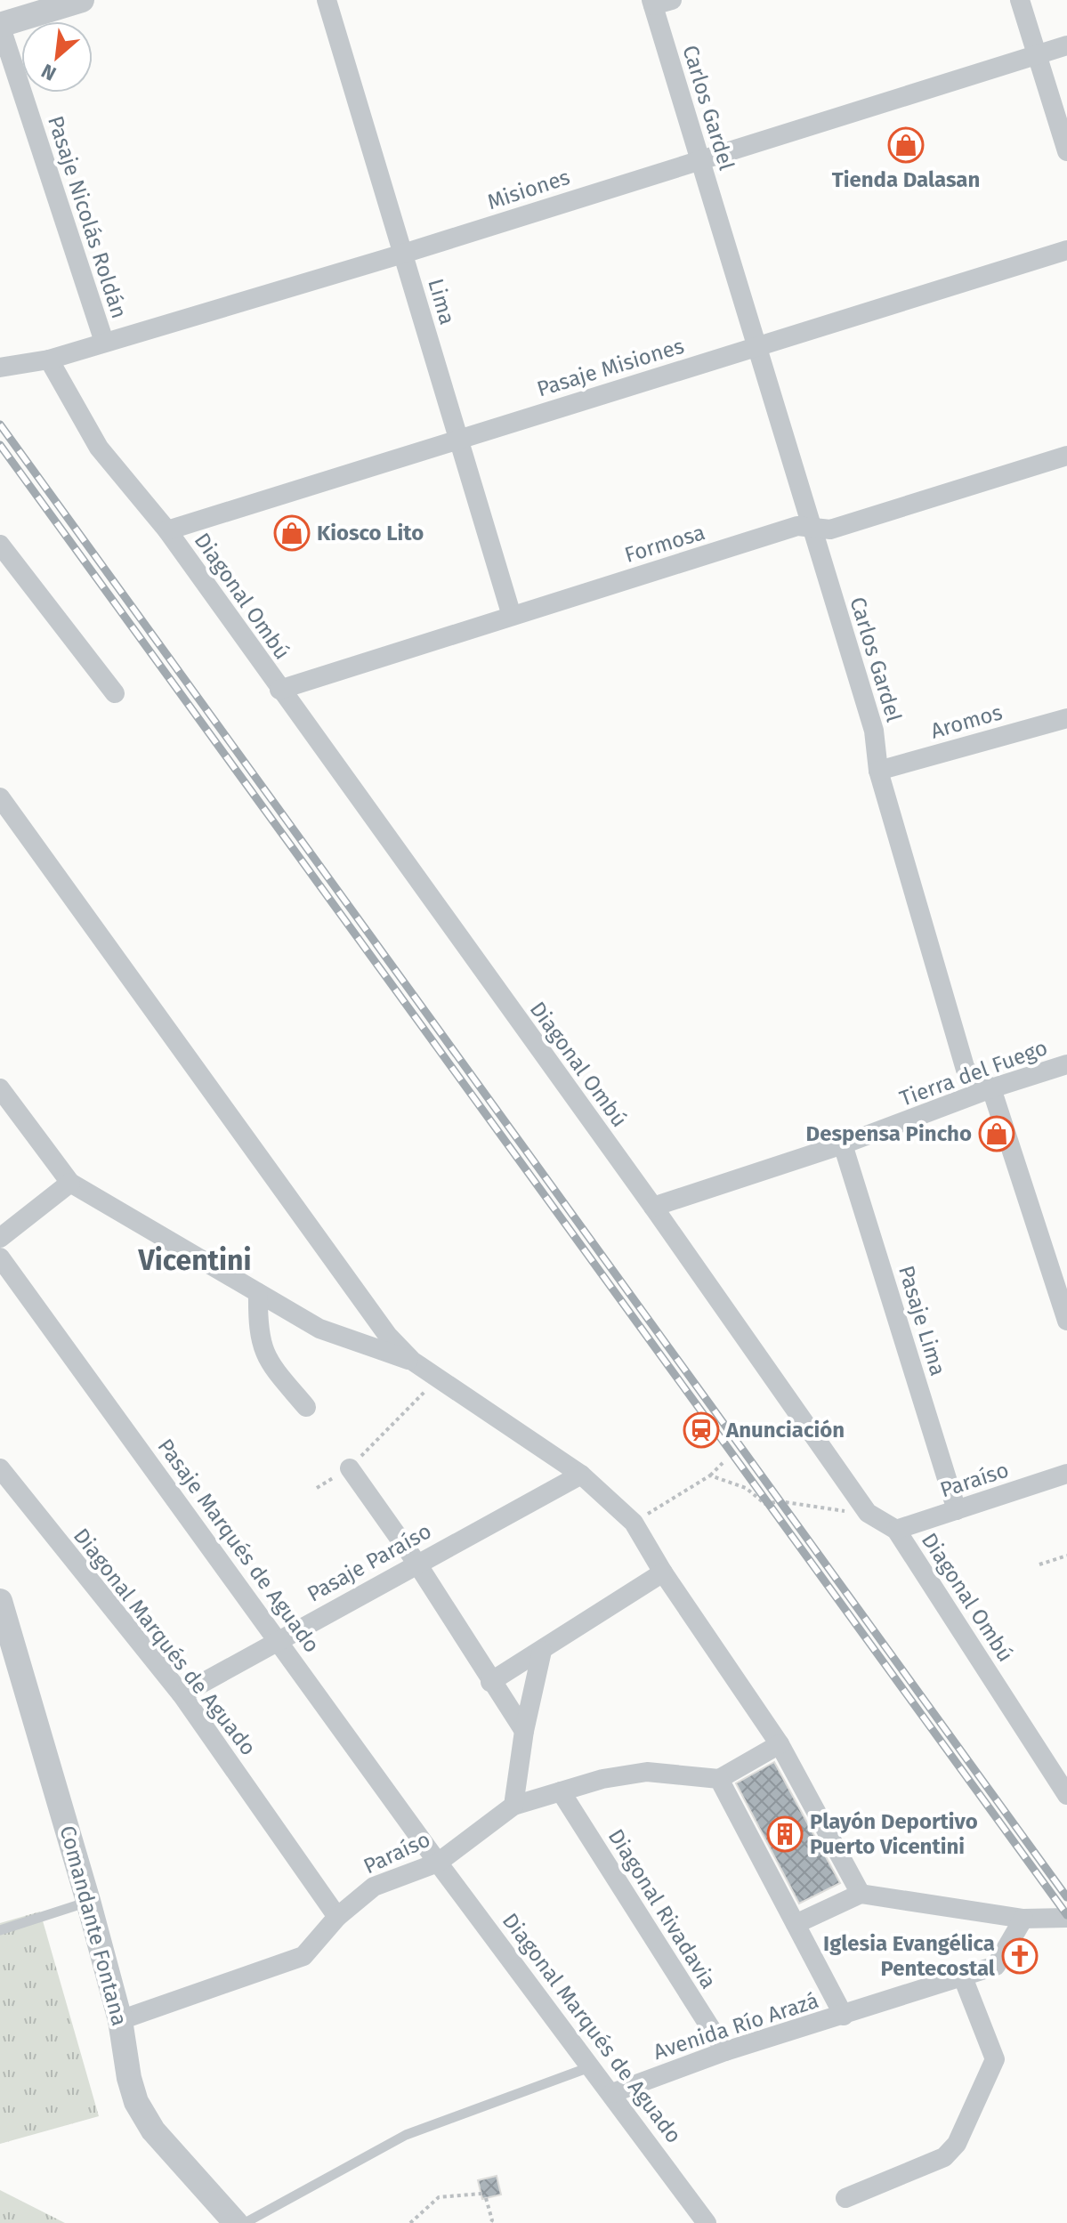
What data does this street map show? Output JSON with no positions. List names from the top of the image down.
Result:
{
  "streets": {
    "street": [
      "Carlos Gardel",
      "Misiones",
      "Pasaje Nicolás Roldán",
      "Lima",
      "Pasaje Misiones",
      "Formosa",
      "Diagonal Ombú",
      "Aromos",
      "Tierra del Fuego",
      "Pasaje Lima",
      "Paraíso",
      "Pasaje Marqués de Aguado",
      "Pasaje Paraíso",
      "Diagonal Marqués de Aguado",
      "Diagonal Rivadavia",
      "Comandante Fontana",
      "Avenida Río Arazá"
    ]
  },
  "crossings": [
    ["Carlos Gardel", "Misiones"],
    ["Carlos Gardel", "Pasaje Misiones"],
    ["Carlos Gardel", "Formosa"],
    ["Carlos Gardel", "Aromos"],
    ["Carlos Gardel", "Tierra del Fuego"],
    ["Misiones", "Pasaje Nicolás Roldán"],
    ["Misiones", "Lima"],
    ["Misiones", "Diagonal Ombú"],
    ["Lima", "Pasaje Misiones"],
    ["Lima", "Formosa"],
    ["Pasaje Misiones", "Diagonal Ombú"],
    ["Formosa", "Diagonal Ombú"],
    ["Diagonal Ombú", "Tierra del Fuego"],
    ["Diagonal Ombú", "Paraíso"],
    ["Tierra del Fuego", "Pasaje Lima"],
    ["Pasaje Lima", "Paraíso"],
    ["Paraíso", "Pasaje Marqués de Aguado"],
    ["Paraíso", "Diagonal Marqués de Aguado"],
    ["Paraíso", "Comandante Fontana"],
    ["Pasaje Marqués de Aguado", "Pasaje Paraíso"],
    ["Pasaje Marqués de Aguado", "Diagonal Marqués de Aguado"],
    ["Pasaje Paraíso", "Diagonal Marqués de Aguado"],
    ["Diagonal Marqués de Aguado", "Avenida Río Arazá"],
    ["Diagonal Rivadavia", "Avenida Río Arazá"]
  ],
  "districts": ["Vicentini"],
  "places": {
    "shop": ["Tienda Dalasan", "Kiosco Lito", "Despensa Pincho"],
    "station": ["Anunciación"],
    "building": ["Playón Deportivo Puerto Vicentini"],
    "church": ["Iglesia Evangélica Pentecostal"]
  },
  "north": "bottom left"
}
